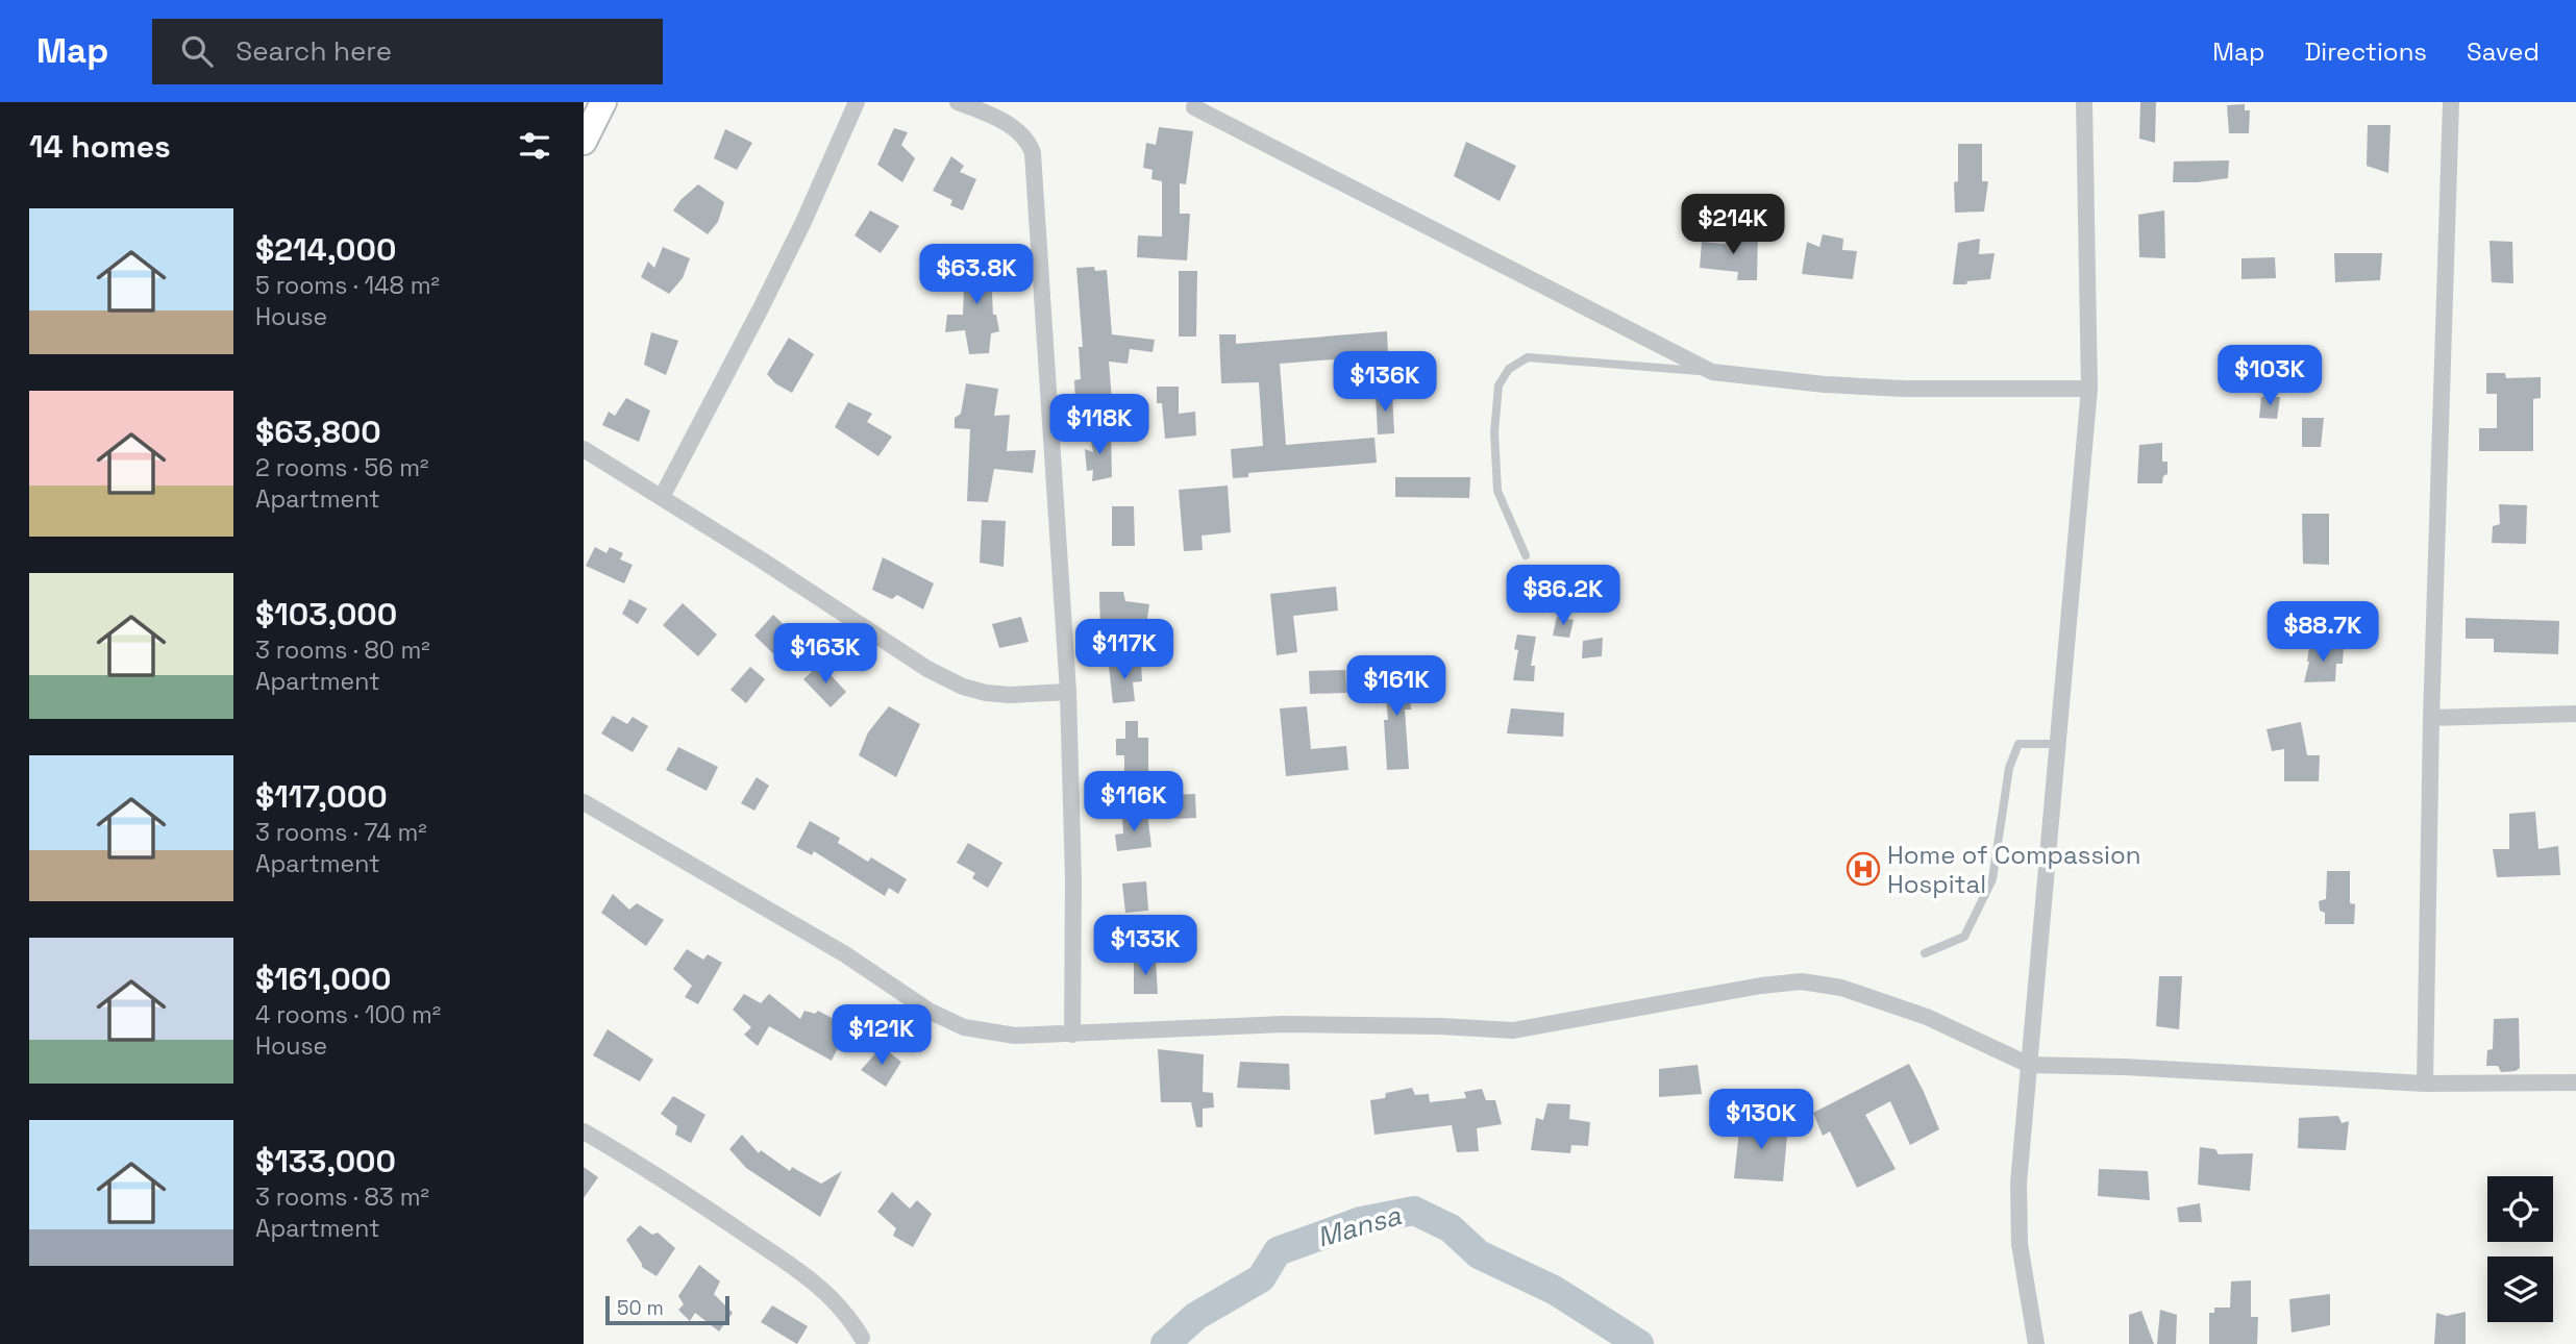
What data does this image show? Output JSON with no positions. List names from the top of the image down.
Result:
{
  "water": ["Mansa"],
  "places": {
    "hospital": ["Home of Compassion Hospital"]
  },
  "scale_bar": "50 m",
  "page": {
    "header": "Map",
    "search": "Search here",
    "nav": ["Map", "Directions", "Saved"],
    "heading": "14 homes",
    "list": [
      {
        "name": "$214,000",
        "note": "5 rooms · 148 m² · House"
      },
      {
        "name": "$63,800",
        "note": "2 rooms · 56 m² · Apartment"
      },
      {
        "name": "$103,000",
        "note": "3 rooms · 80 m² · Apartment"
      },
      {
        "name": "$117,000",
        "note": "3 rooms · 74 m² · Apartment"
      },
      {
        "name": "$161,000",
        "note": "4 rooms · 100 m² · House"
      },
      {
        "name": "$133,000",
        "note": "3 rooms · 83 m² · Apartment"
      }
    ],
    "price": [
      "$214K",
      "$63.8K",
      "$103K",
      "$136K",
      "$118K",
      "$86.2K",
      "$88.7K",
      "$117K",
      "$163K",
      "$161K",
      "$116K",
      "$133K",
      "$121K",
      "$130K"
    ],
    "scale": "50 m"
  }
}
